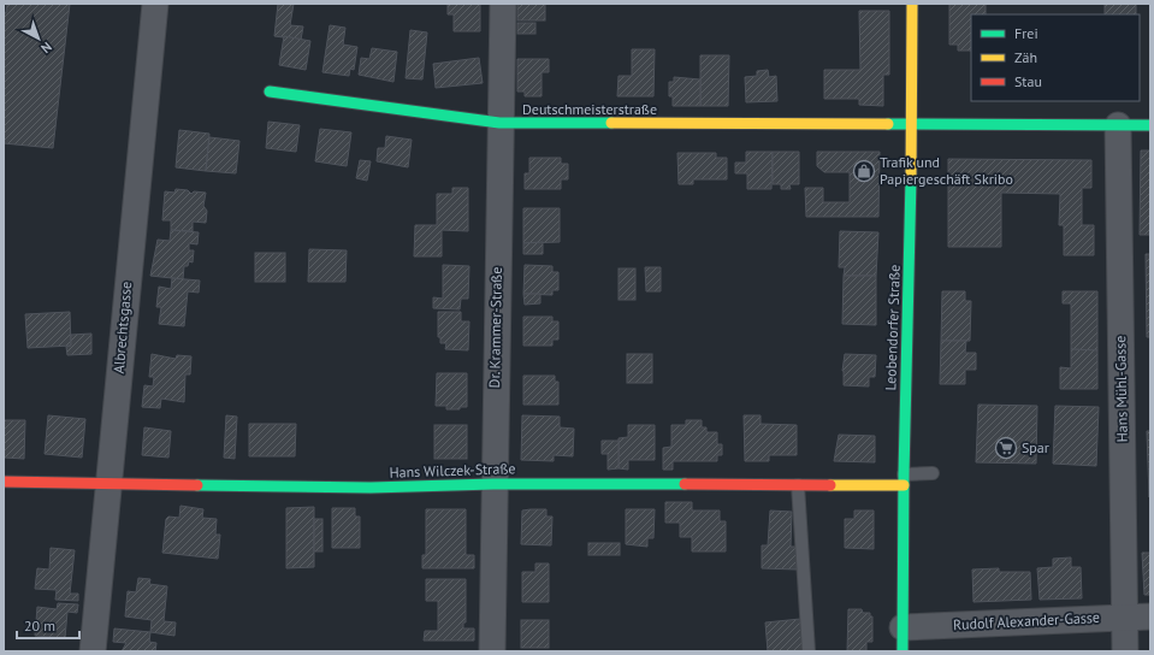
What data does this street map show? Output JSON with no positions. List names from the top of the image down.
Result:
{
  "streets": {
    "street": [
      "Deutschmeisterstraße",
      "Albrechtsgasse",
      "Dr. Krammer-Straße",
      "Leobendorfer Straße",
      "Hans Mühl-Gasse",
      "Hans Wilczek-Straße",
      "Rudolf Alexander-Gasse"
    ]
  },
  "crossings": [
    ["Deutschmeisterstraße", "Dr. Krammer-Straße"],
    ["Deutschmeisterstraße", "Leobendorfer Straße"],
    ["Deutschmeisterstraße", "Hans Mühl-Gasse"],
    ["Albrechtsgasse", "Hans Wilczek-Straße"],
    ["Dr. Krammer-Straße", "Hans Wilczek-Straße"],
    ["Leobendorfer Straße", "Hans Wilczek-Straße"],
    ["Leobendorfer Straße", "Rudolf Alexander-Gasse"],
    ["Hans Mühl-Gasse", "Rudolf Alexander-Gasse"]
  ],
  "places": {
    "shop": ["Trafik und Papiergeschäft Skribo"],
    "supermarket": ["Spar"]
  },
  "legend": ["Frei", "Zäh", "Stau"],
  "scale_bar": "20 m",
  "north": "bottom right"
}
